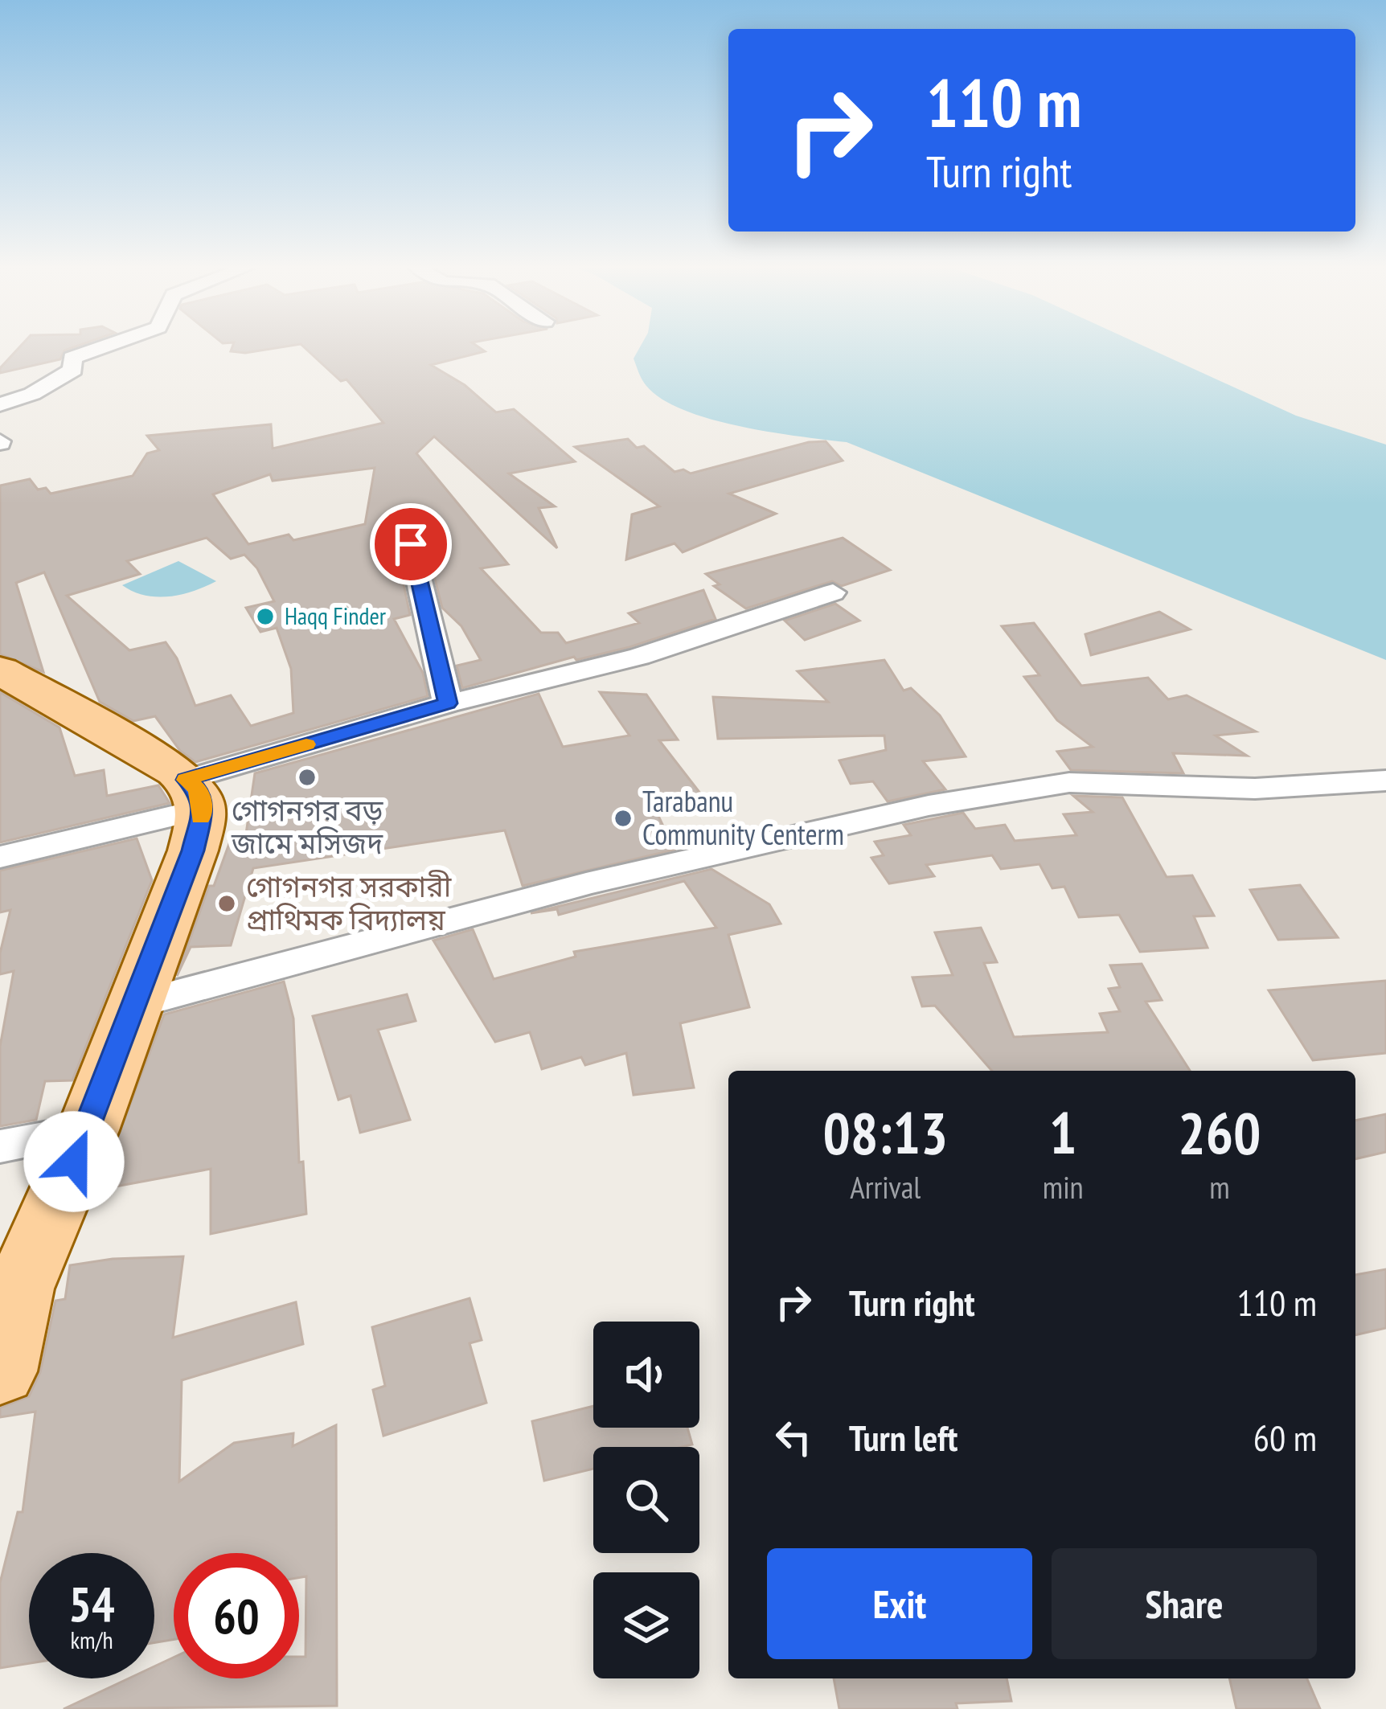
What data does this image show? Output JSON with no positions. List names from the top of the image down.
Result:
{
  "places": [
    "Haqq Finder",
    "গোগনগর বড় জামে মসিজদ",
    "Tarabanu Community Centerm",
    "গোগনগর সরকারী প্রাথিমক বিদ্যালয়"
  ],
  "page": {
    "turn": ["110 m", "Turn right"],
    "eta": [
      "08:13",
      "Arrival",
      "1",
      "min",
      "260",
      "m"
    ],
    "list": [
      {
        "name": "Turn right",
        "value": "110 m"
      },
      {
        "name": "Turn left",
        "value": "60 m"
      }
    ],
    "buttons": ["Exit", "Share"],
    "speed": "54 km/h",
    "limit": "60"
  }
}
